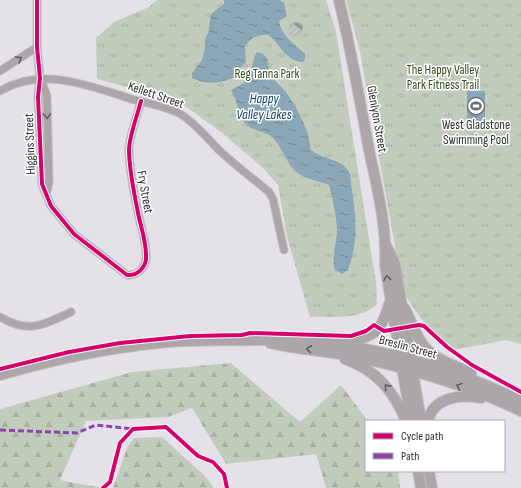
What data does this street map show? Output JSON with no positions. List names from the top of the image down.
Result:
{
  "streets": {
    "main road": ["Glenlyon Street", "Breslin Street"],
    "street": ["Kellett Street", "Higgins Street", "Fry Street"]
  },
  "crossings": [
    ["Kellett Street", "Higgins Street"],
    ["Kellett Street", "Fry Street"],
    ["Glenlyon Street", "Breslin Street"],
    ["Higgins Street", "Fry Street"]
  ],
  "water": ["Happy Valley Lakes"],
  "parks": ["The Happy Valley Park Fitness Trail", "Reg Tanna Park"],
  "places": {
    "sports": ["West Gladstone Swimming Pool"]
  },
  "legend": ["Cycle path", "Path"]
}
